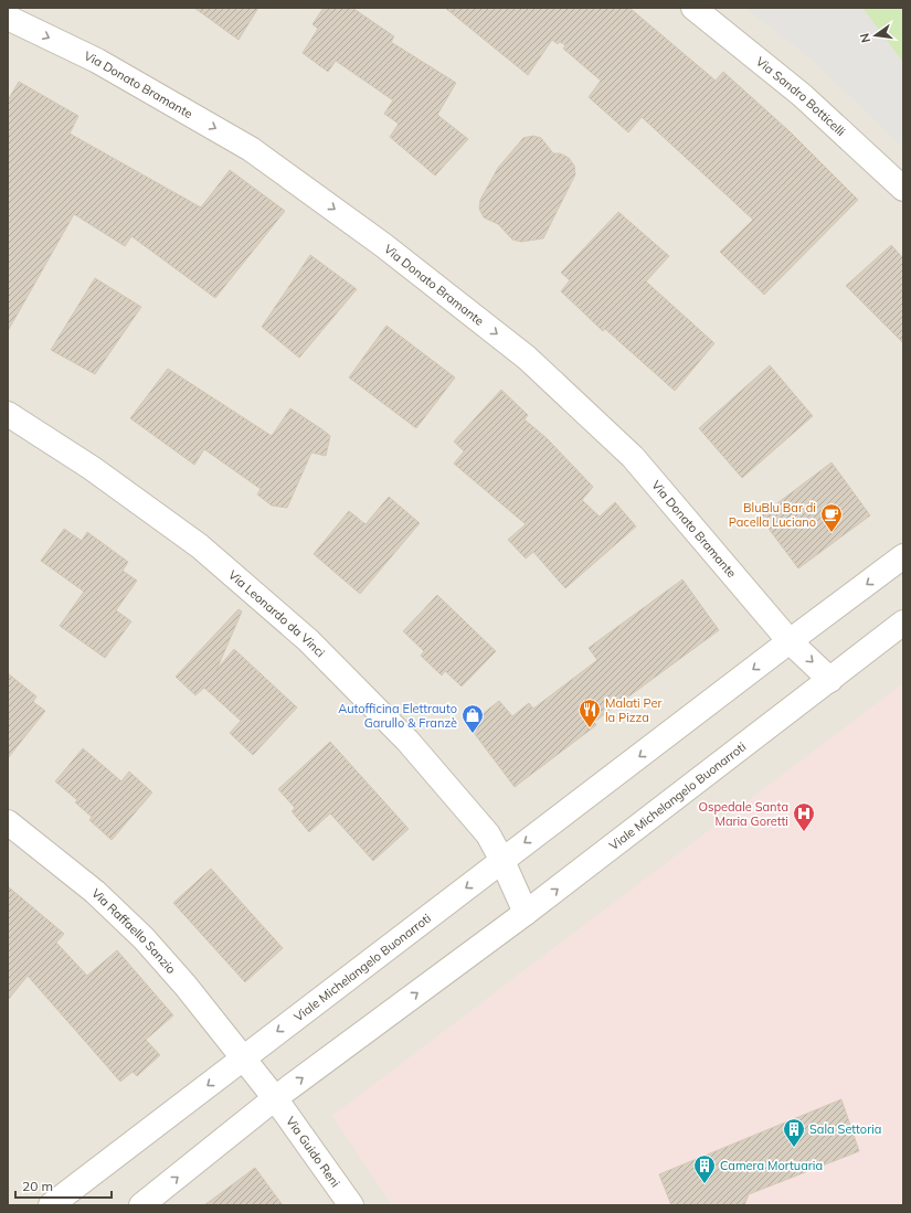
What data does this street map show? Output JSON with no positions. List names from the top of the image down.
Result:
{
  "streets": {
    "street": [
      "Via Donato Bramante",
      "Via Sandro Botticelli",
      "Via Leonardo da Vinci",
      "Viale Michelangelo Buonarroti",
      "Via Raffaello Sanzio",
      "Via Guido Reni"
    ]
  },
  "crossings": [
    ["Via Donato Bramante", "Viale Michelangelo Buonarroti"],
    ["Via Leonardo da Vinci", "Viale Michelangelo Buonarroti"],
    ["Viale Michelangelo Buonarroti", "Via Raffaello Sanzio"],
    ["Viale Michelangelo Buonarroti", "Via Guido Reni"]
  ],
  "one_way": ["Via Donato Bramante"],
  "places": {
    "cafe": ["BluBlu Bar di Pacella Luciano"],
    "restaurant": ["Malati Per la Pizza"],
    "shop": ["Autofficina Elettrauto Garullo & Franzè"],
    "hospital": ["Ospedale Santa Maria Goretti"],
    "building": ["Sala Settoria", "Camera Mortuaria"]
  },
  "scale_bar": "20 m",
  "north": "left"
}
